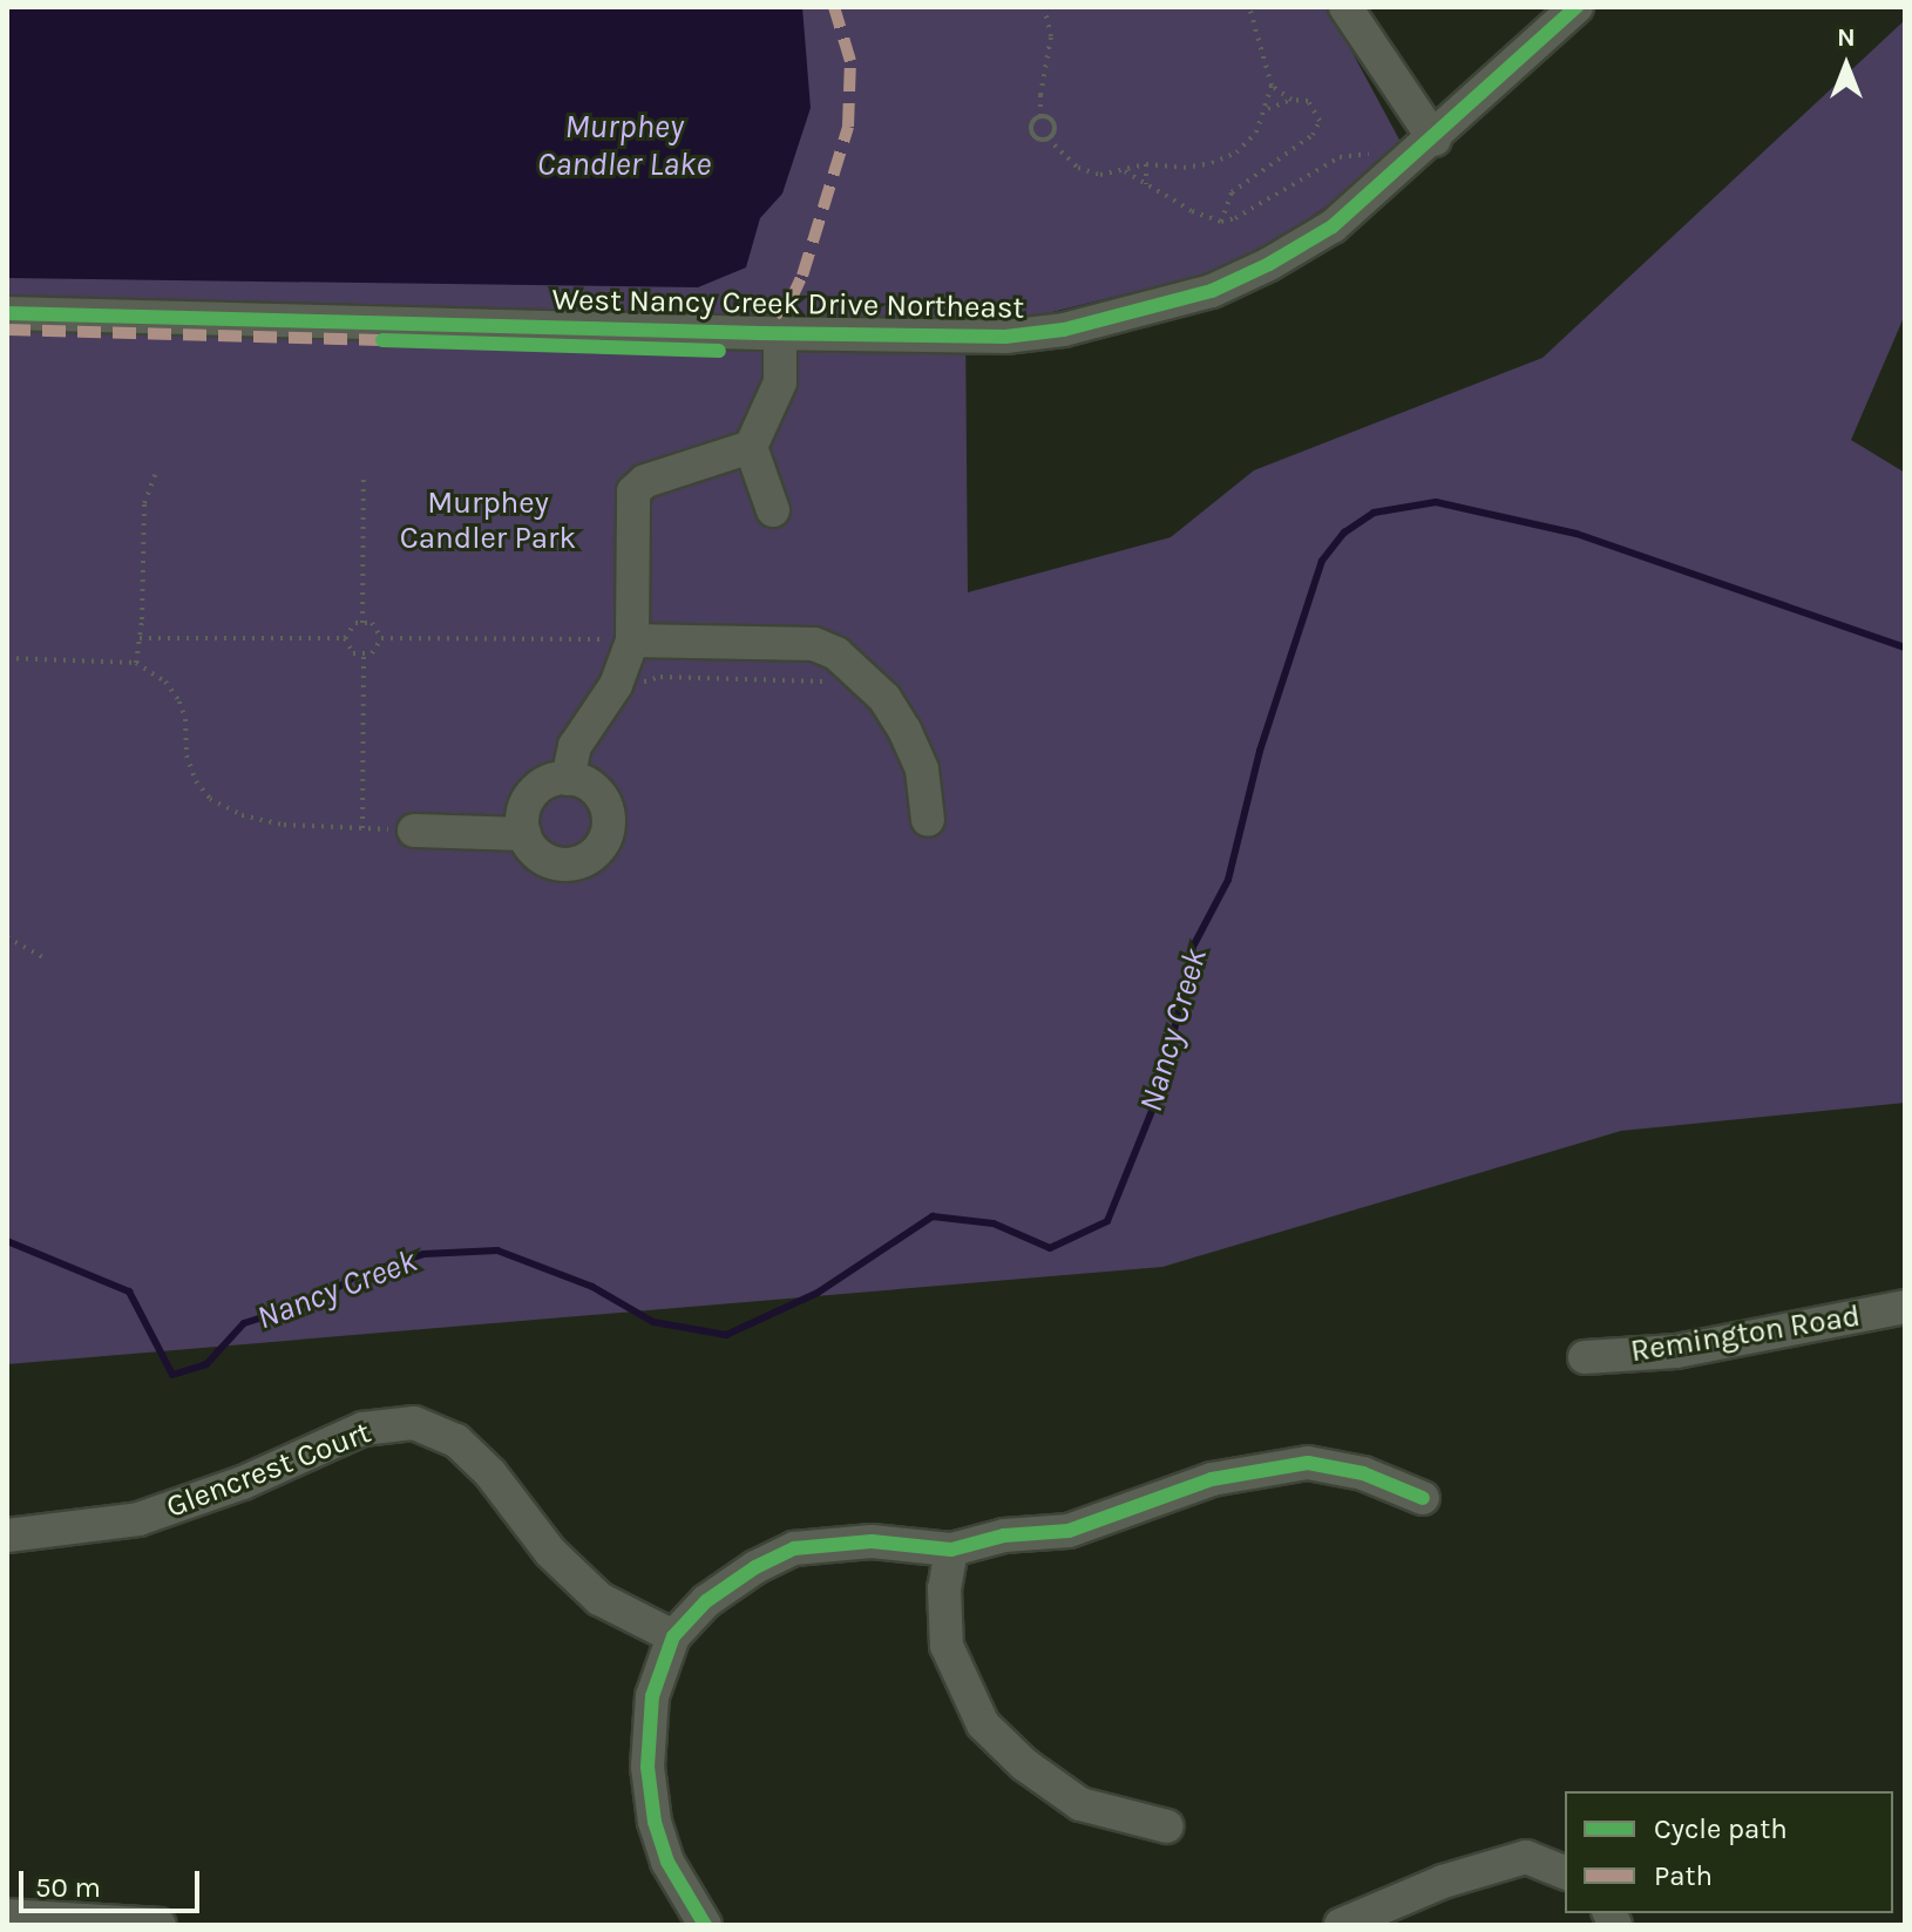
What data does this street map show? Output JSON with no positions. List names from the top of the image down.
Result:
{
  "streets": {
    "street": ["West Nancy Creek Drive Northeast", "Remington Road", "Glencrest Court"]
  },
  "water": ["Murphey Candler Lake", "Nancy Creek"],
  "parks": ["Murphey Candler Park"],
  "legend": ["Cycle path", "Path"],
  "scale_bar": "50 m",
  "north": "top"
}
